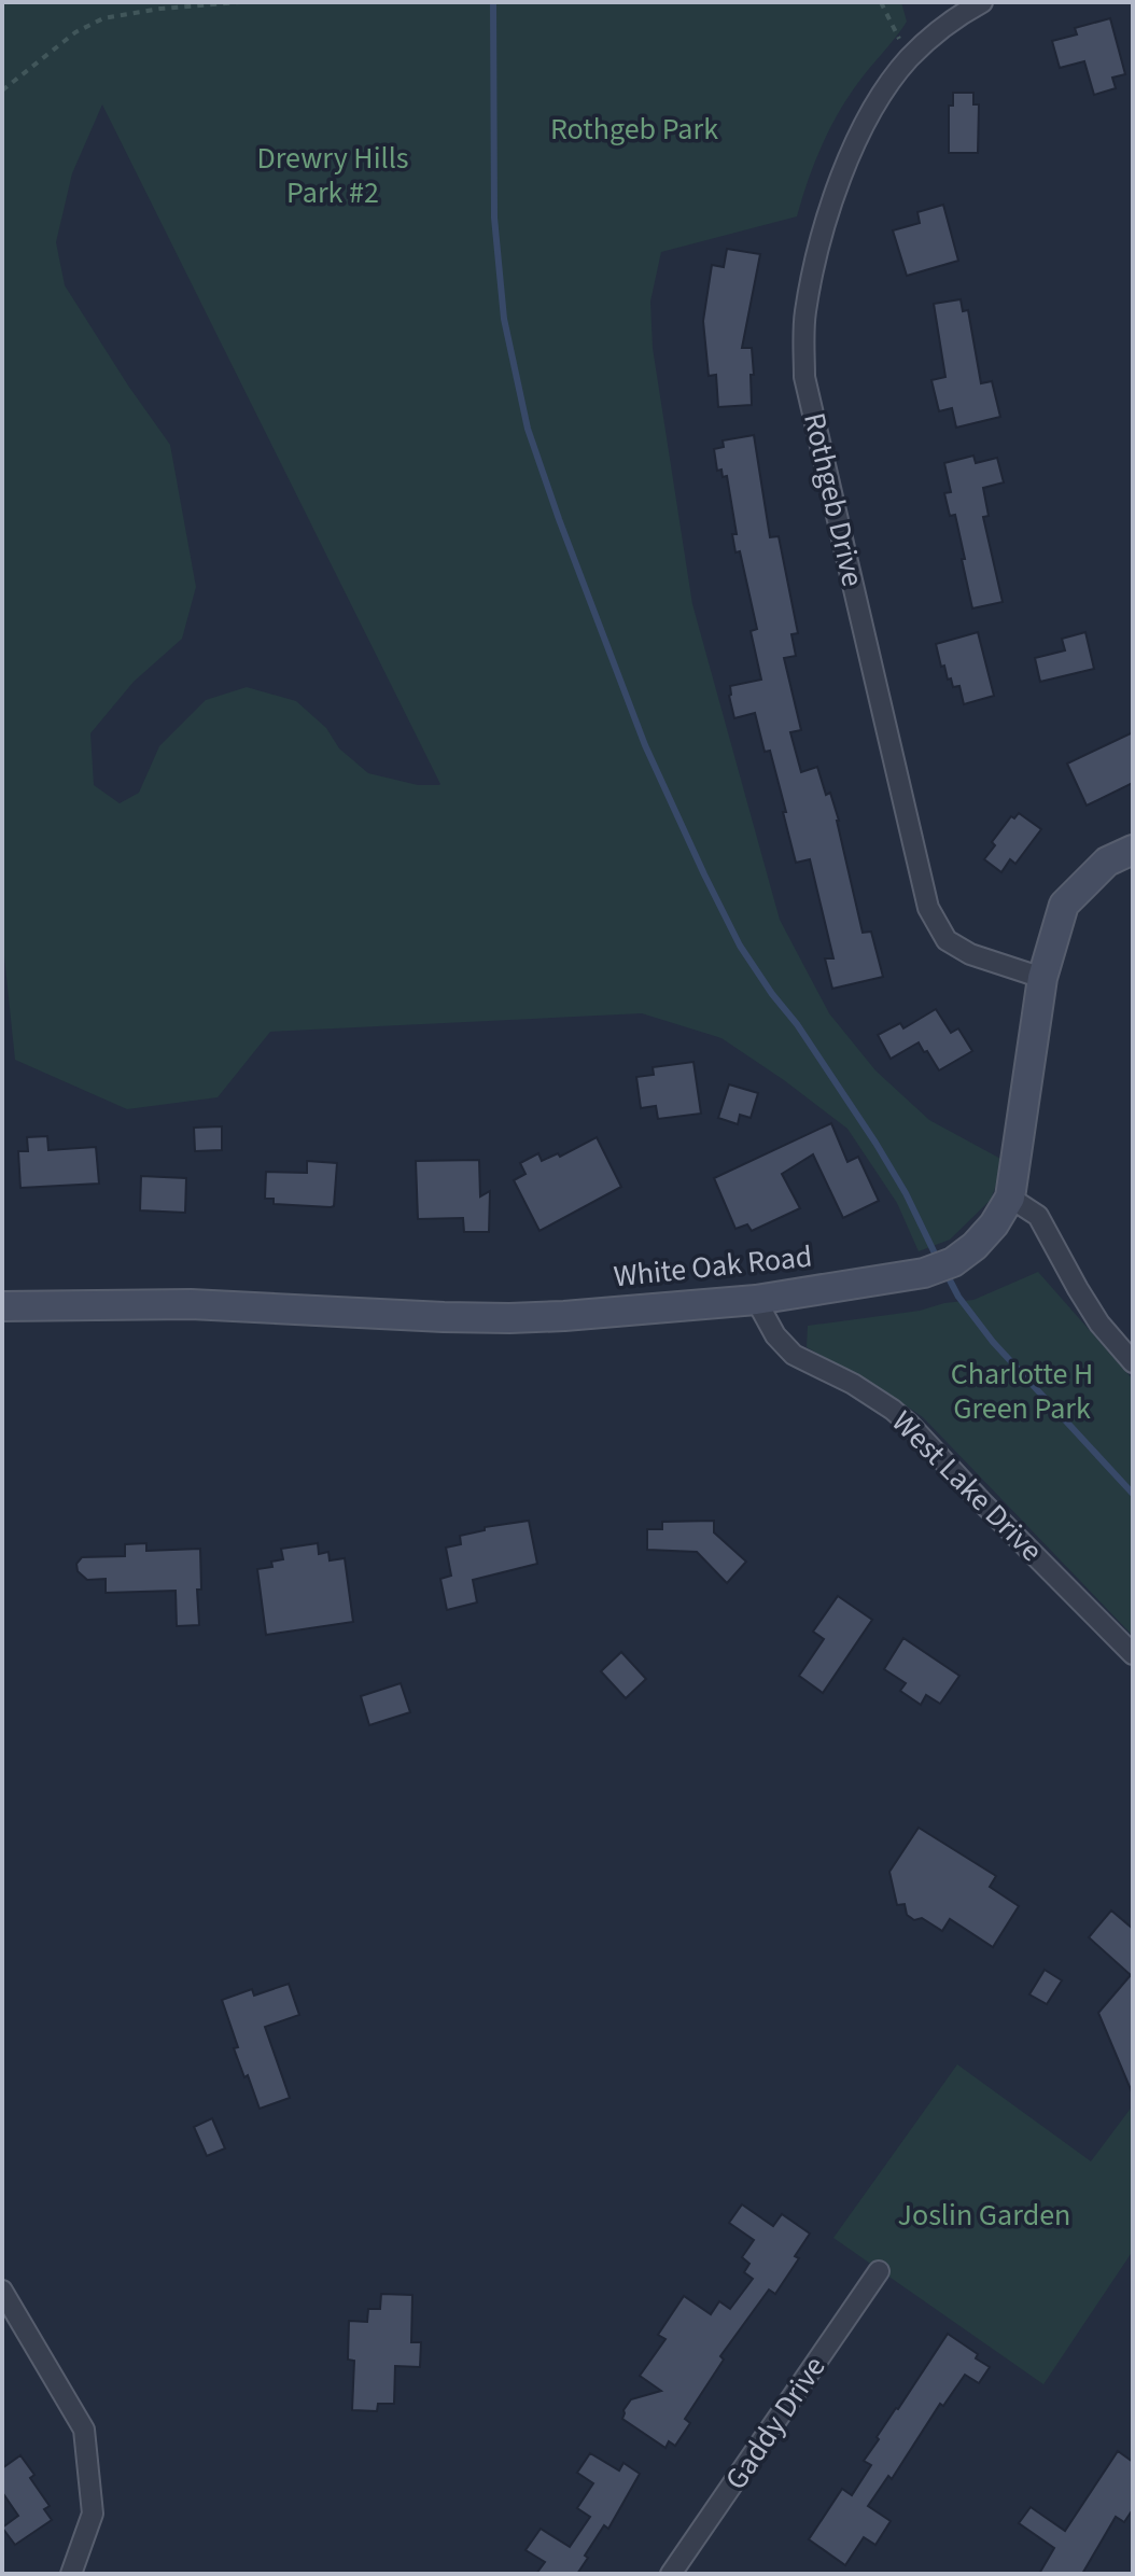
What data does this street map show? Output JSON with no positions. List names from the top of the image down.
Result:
{
  "streets": {
    "street": [
      "Rothgeb Drive",
      "White Oak Road",
      "West Lake Drive",
      "Gaddy Drive"
    ]
  },
  "crossings": [
    ["Rothgeb Drive", "White Oak Road"],
    ["White Oak Road", "West Lake Drive"]
  ],
  "parks": [
    "Rothgeb Park",
    "Drewry Hills Park #2",
    "Charlotte H Green Park",
    "Joslin Garden"
  ]
}
